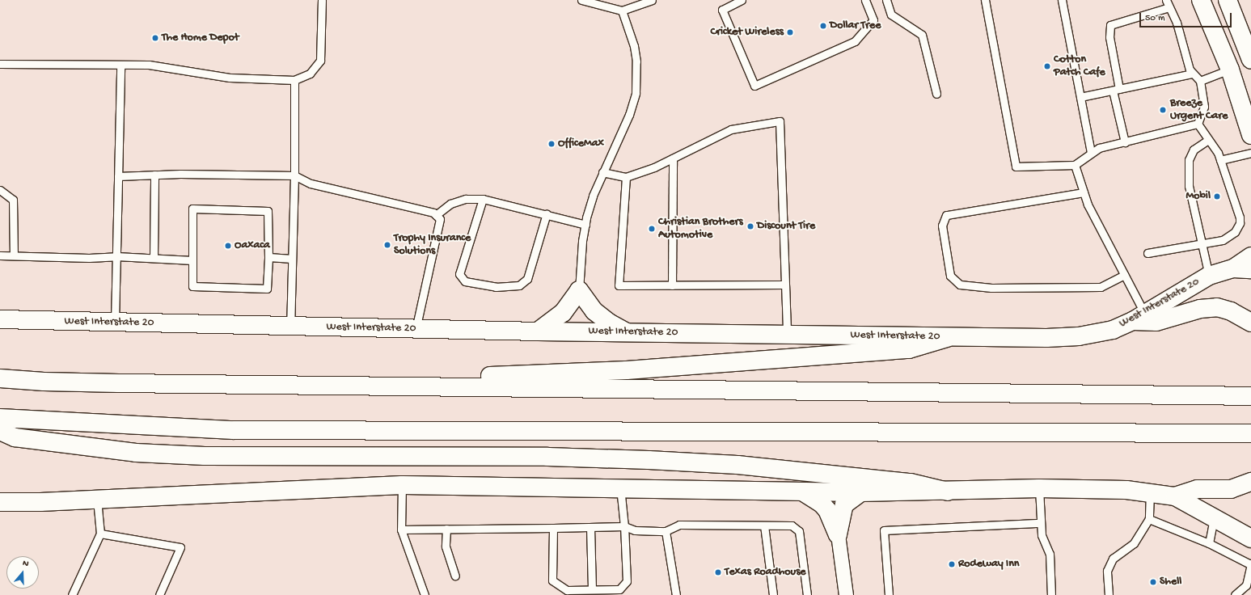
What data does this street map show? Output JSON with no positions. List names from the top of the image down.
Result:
{
  "streets": {
    "main road": ["West Interstate 20"]
  },
  "places": [
    "Dollar Tree",
    "Cricket Wireless",
    "The Home Depot",
    "Cotton Patch Cafe",
    "Breeze Urgent Care",
    "OfficeMax",
    "Mobil",
    "Discount Tire",
    "Christian Brothers Automotive",
    "Trophy Insurance Solutions",
    "Oaxaca",
    "Rodeway Inn",
    "Texas Roadhouse",
    "Shell"
  ],
  "scale_bar": "50 m",
  "north": "top"
}
